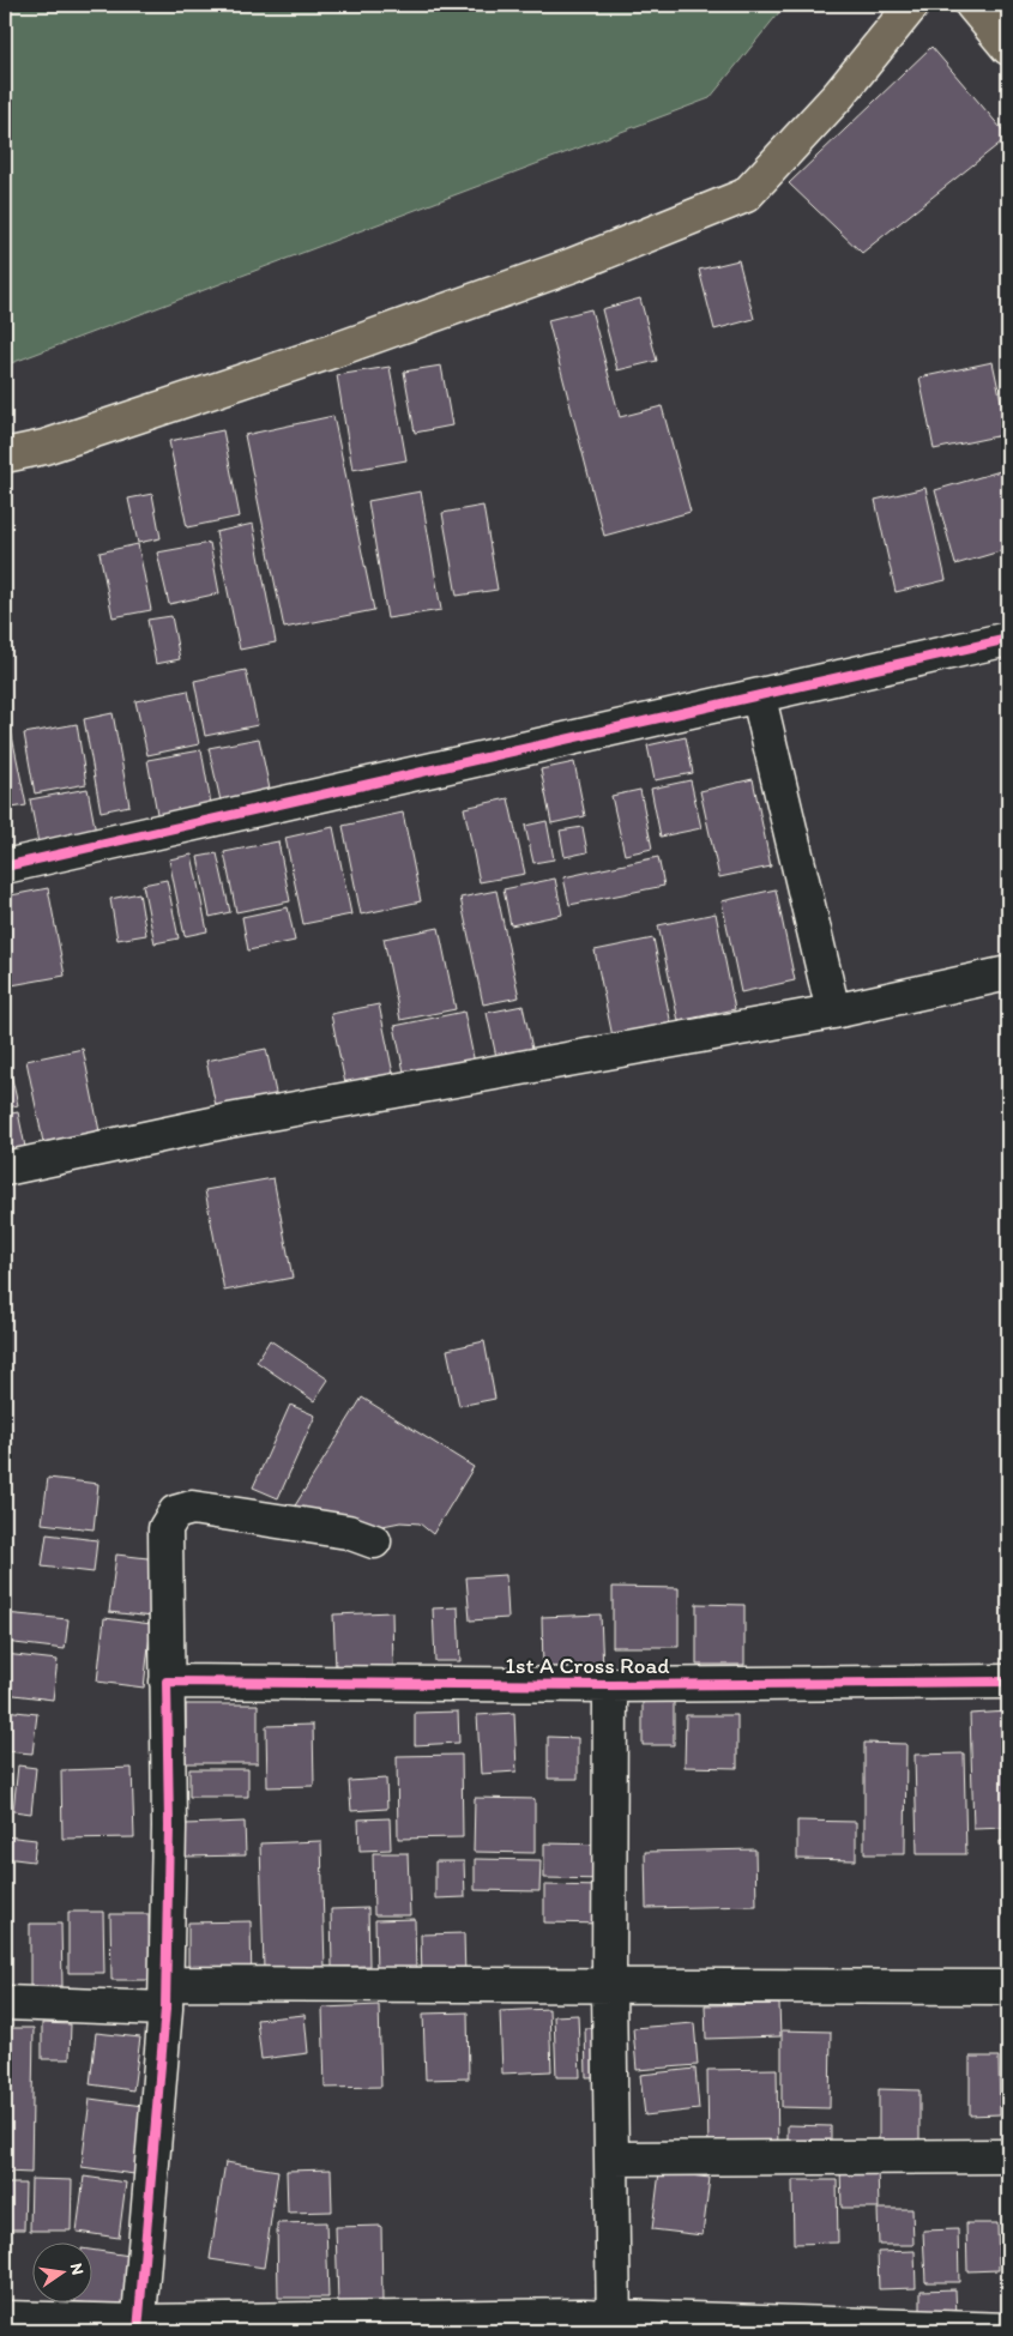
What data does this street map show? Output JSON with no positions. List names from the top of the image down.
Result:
{
  "streets": {
    "street": ["1st A Cross Road"]
  },
  "north": "right"
}
